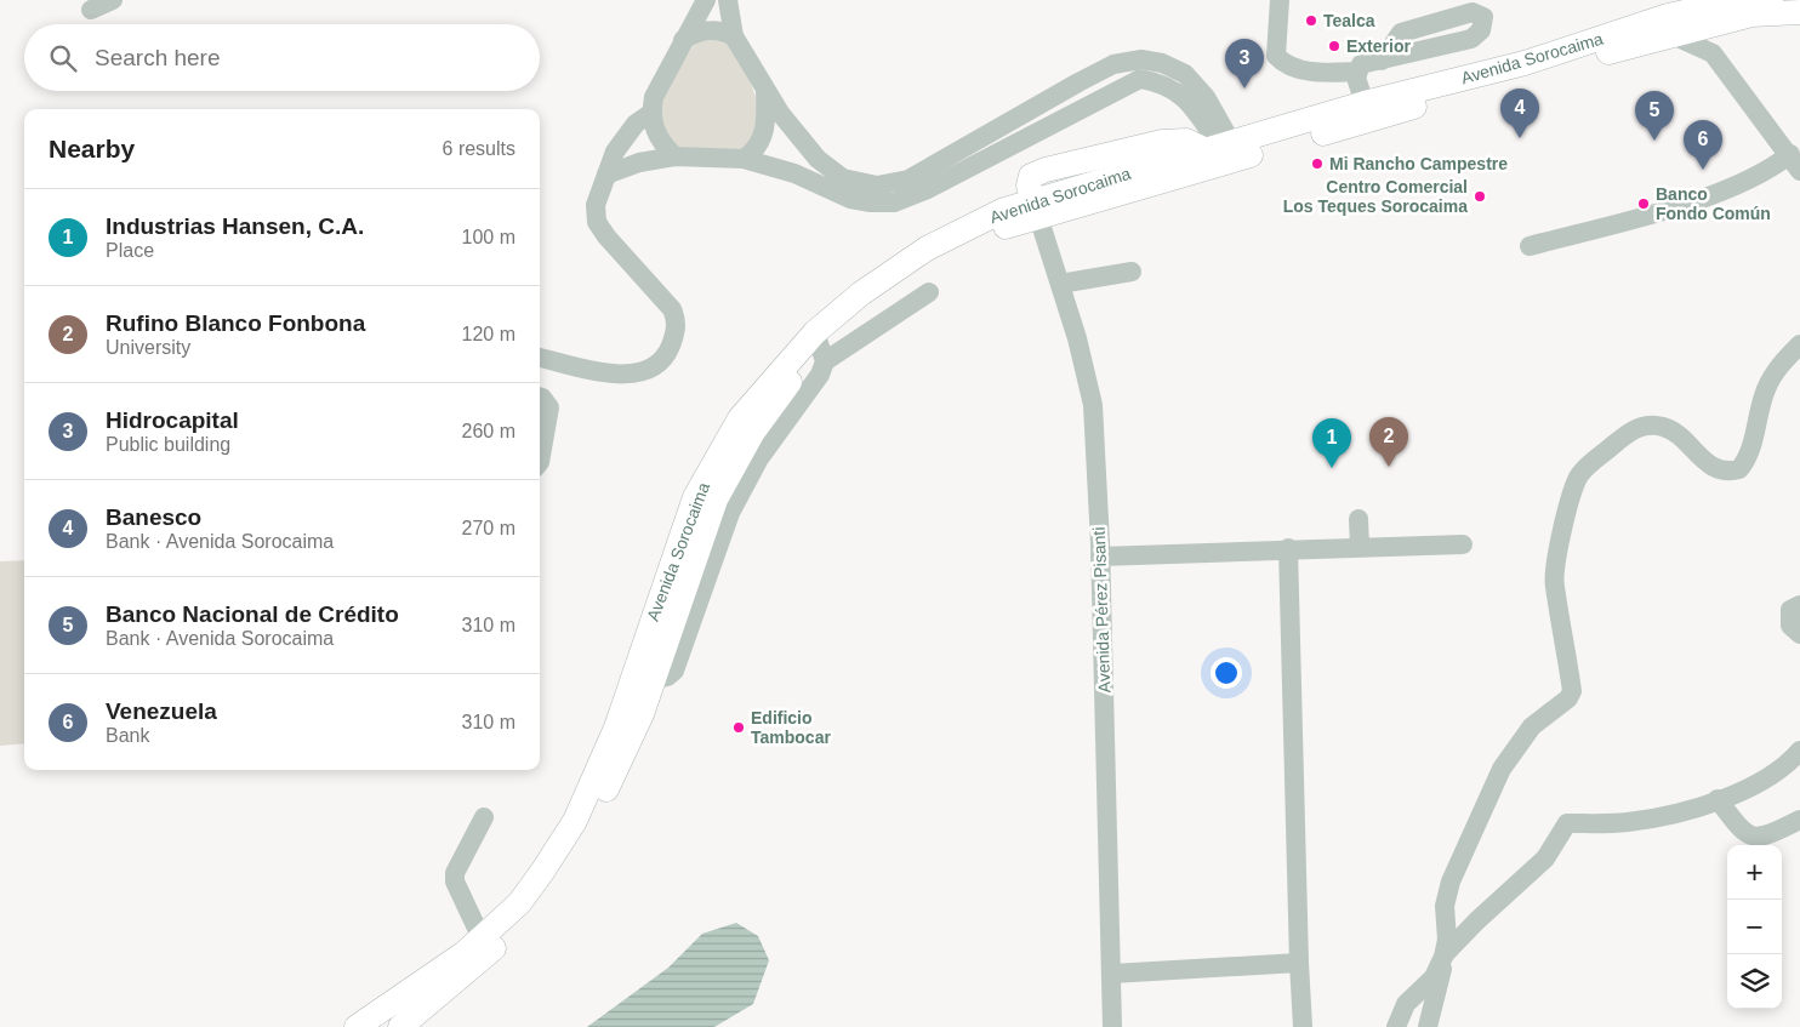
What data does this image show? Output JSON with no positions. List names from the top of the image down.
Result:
{
  "streets": {
    "main road": ["Avenida Sorocaima"],
    "street": ["Avenida Pérez Pisanti"]
  },
  "crossings": [
    ["Avenida Sorocaima", "Avenida Pérez Pisanti"]
  ],
  "places": [
    "Tealca",
    "Exterior",
    "Mi Rancho Campestre",
    "Centro Comercial Los Teques Sorocaima",
    "Banco Fondo Común",
    "Edificio Tambocar"
  ],
  "page": {
    "search": "Search here",
    "pins": [
      "3",
      "4",
      "5",
      "6",
      "2",
      "1"
    ],
    "heading": ["Nearby", "6 results"],
    "list": [
      {
        "mark": "1",
        "name": "Industrias Hansen, C.A.",
        "note": "Place",
        "value": "100 m"
      },
      {
        "mark": "2",
        "name": "Rufino Blanco Fonbona",
        "note": "University",
        "value": "120 m"
      },
      {
        "mark": "3",
        "name": "Hidrocapital",
        "note": "Public building",
        "value": "260 m"
      },
      {
        "mark": "4",
        "name": "Banesco",
        "note": "Bank · Avenida Sorocaima",
        "value": "270 m"
      },
      {
        "mark": "5",
        "name": "Banco Nacional de Crédito",
        "note": "Bank · Avenida Sorocaima",
        "value": "310 m"
      },
      {
        "mark": "6",
        "name": "Venezuela",
        "note": "Bank",
        "value": "310 m"
      }
    ],
    "map_buttons": ["+", "−"]
  }
}
